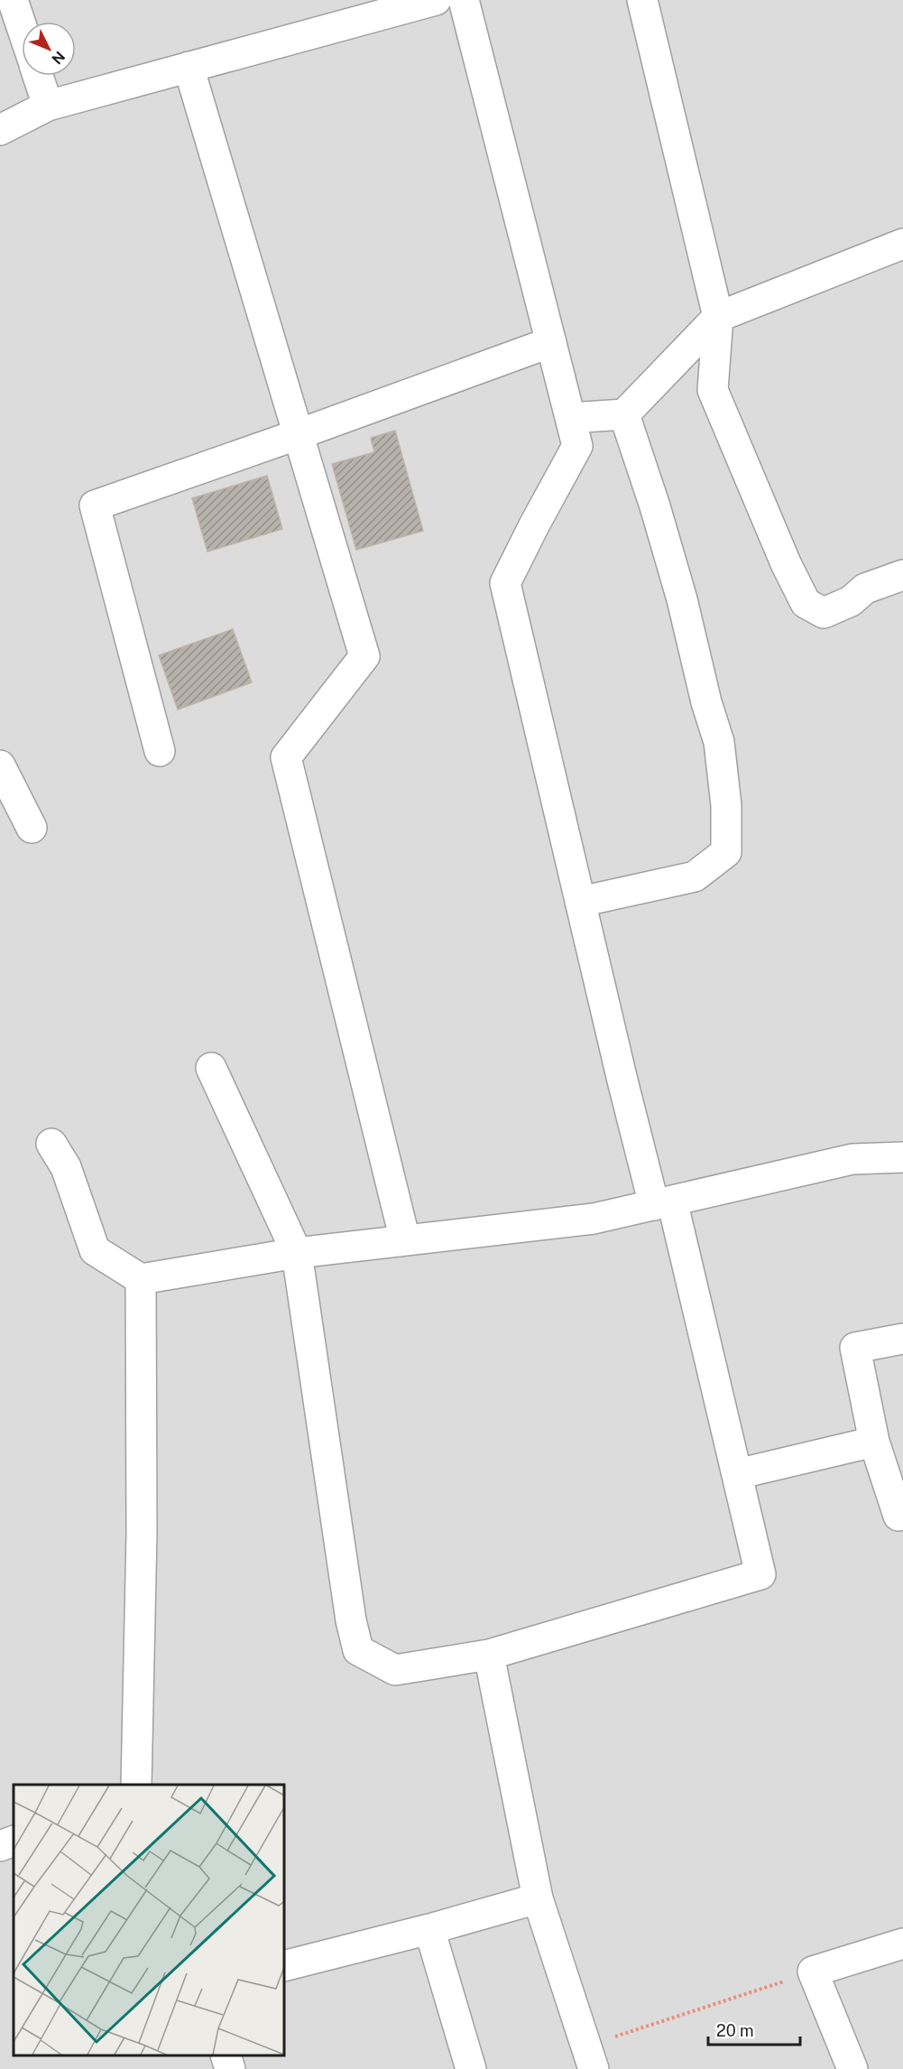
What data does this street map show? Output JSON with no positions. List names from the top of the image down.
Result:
{
  "scale_bar": "20 m",
  "north": "bottom right"
}
